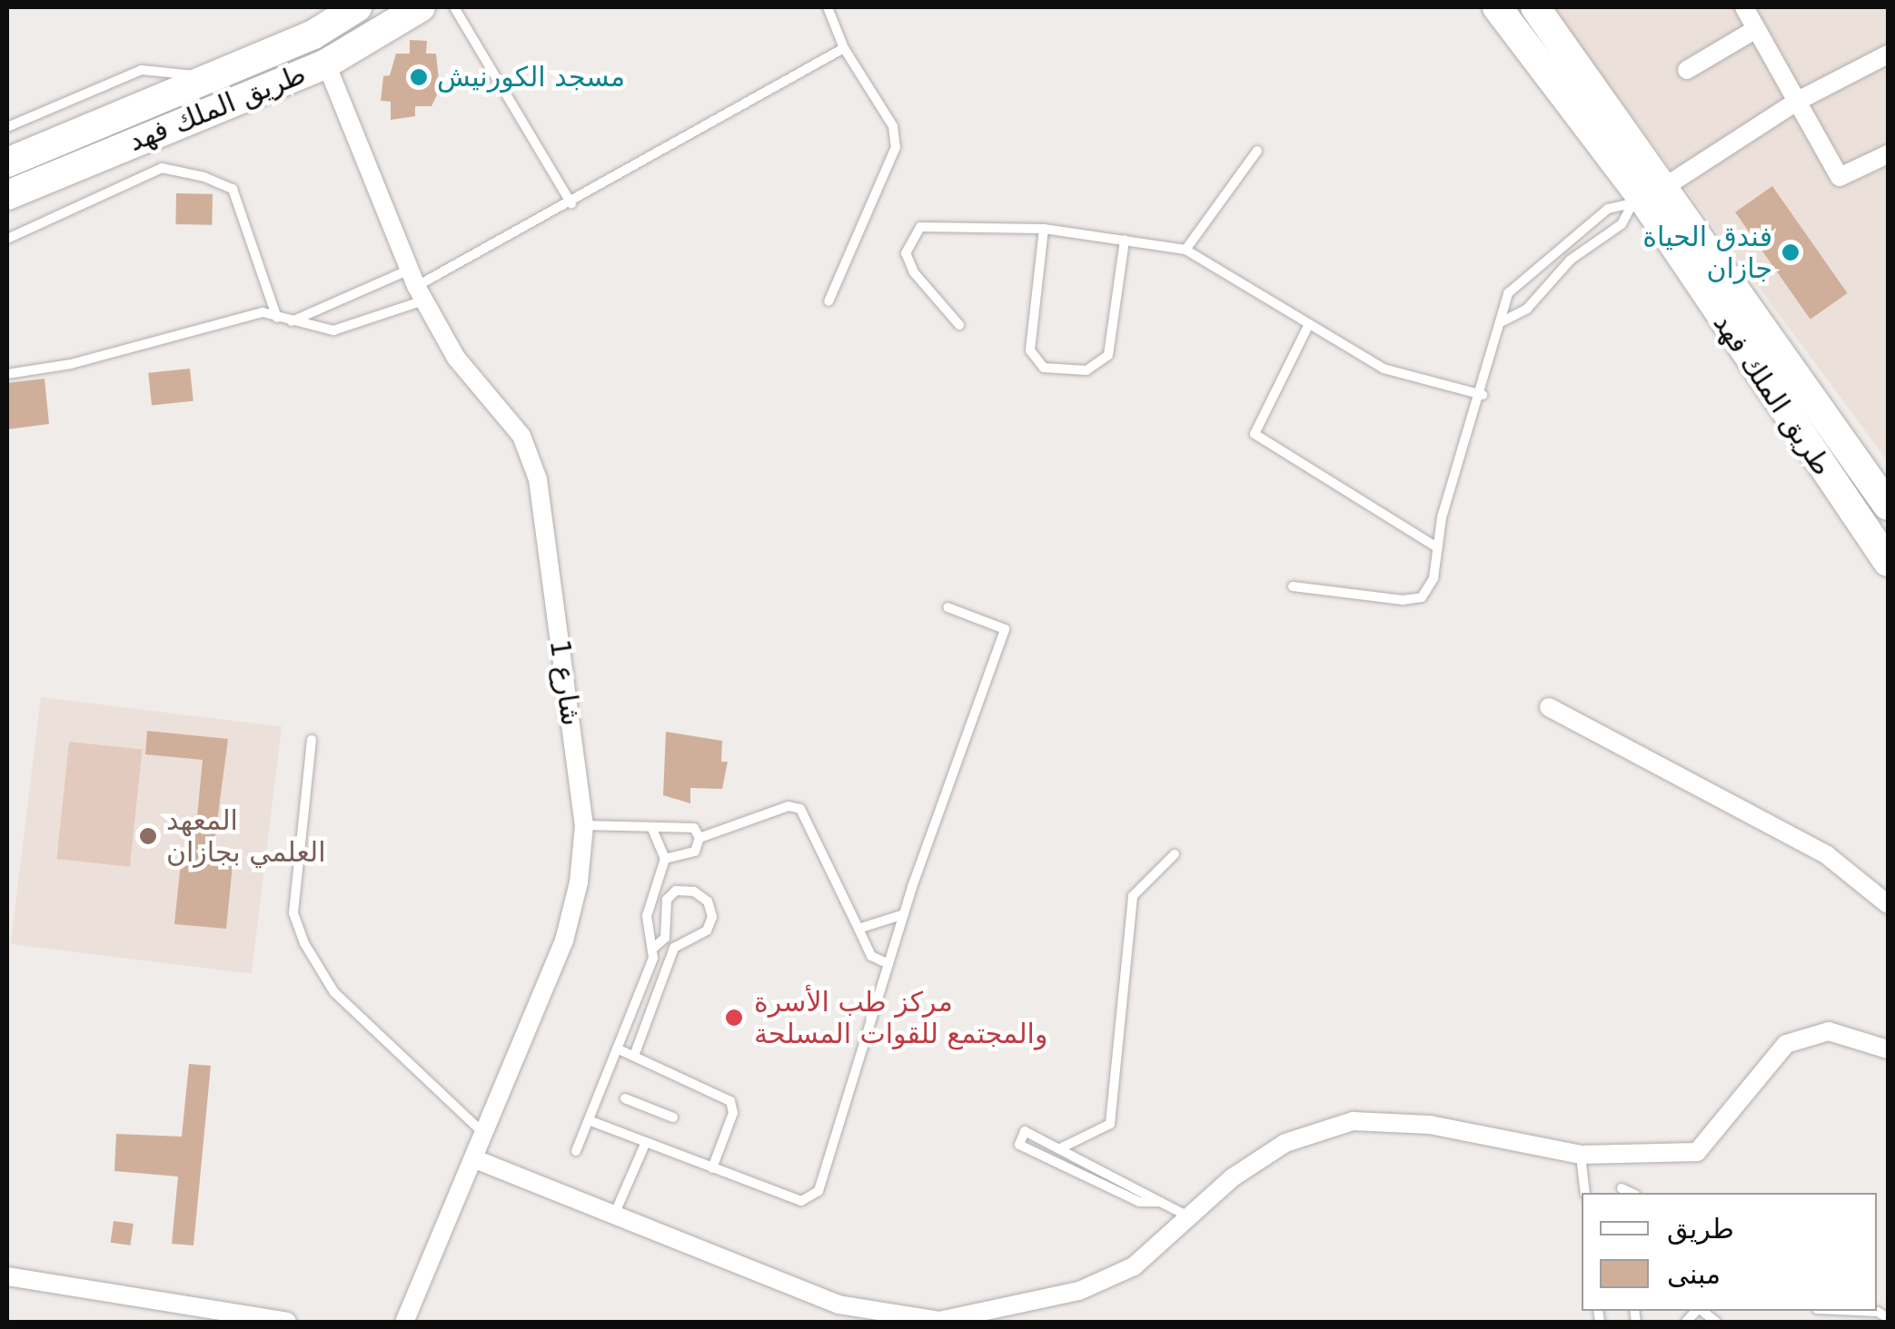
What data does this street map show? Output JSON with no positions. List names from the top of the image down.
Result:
{
  "streets": {
    "main road": ["طريق الملك فهد"],
    "street": ["شارع 1"]
  },
  "crossings": [
    ["طريق الملك فهد", "شارع 1"]
  ],
  "places": [
    "مسجد الكورنيش",
    "فندق الحياة جازان",
    "المعهد العلمي بجازان",
    "مركز طب الأسرة والمجتمع للقوات المسلحة"
  ],
  "legend": ["طريق", "مبنى"]
}
